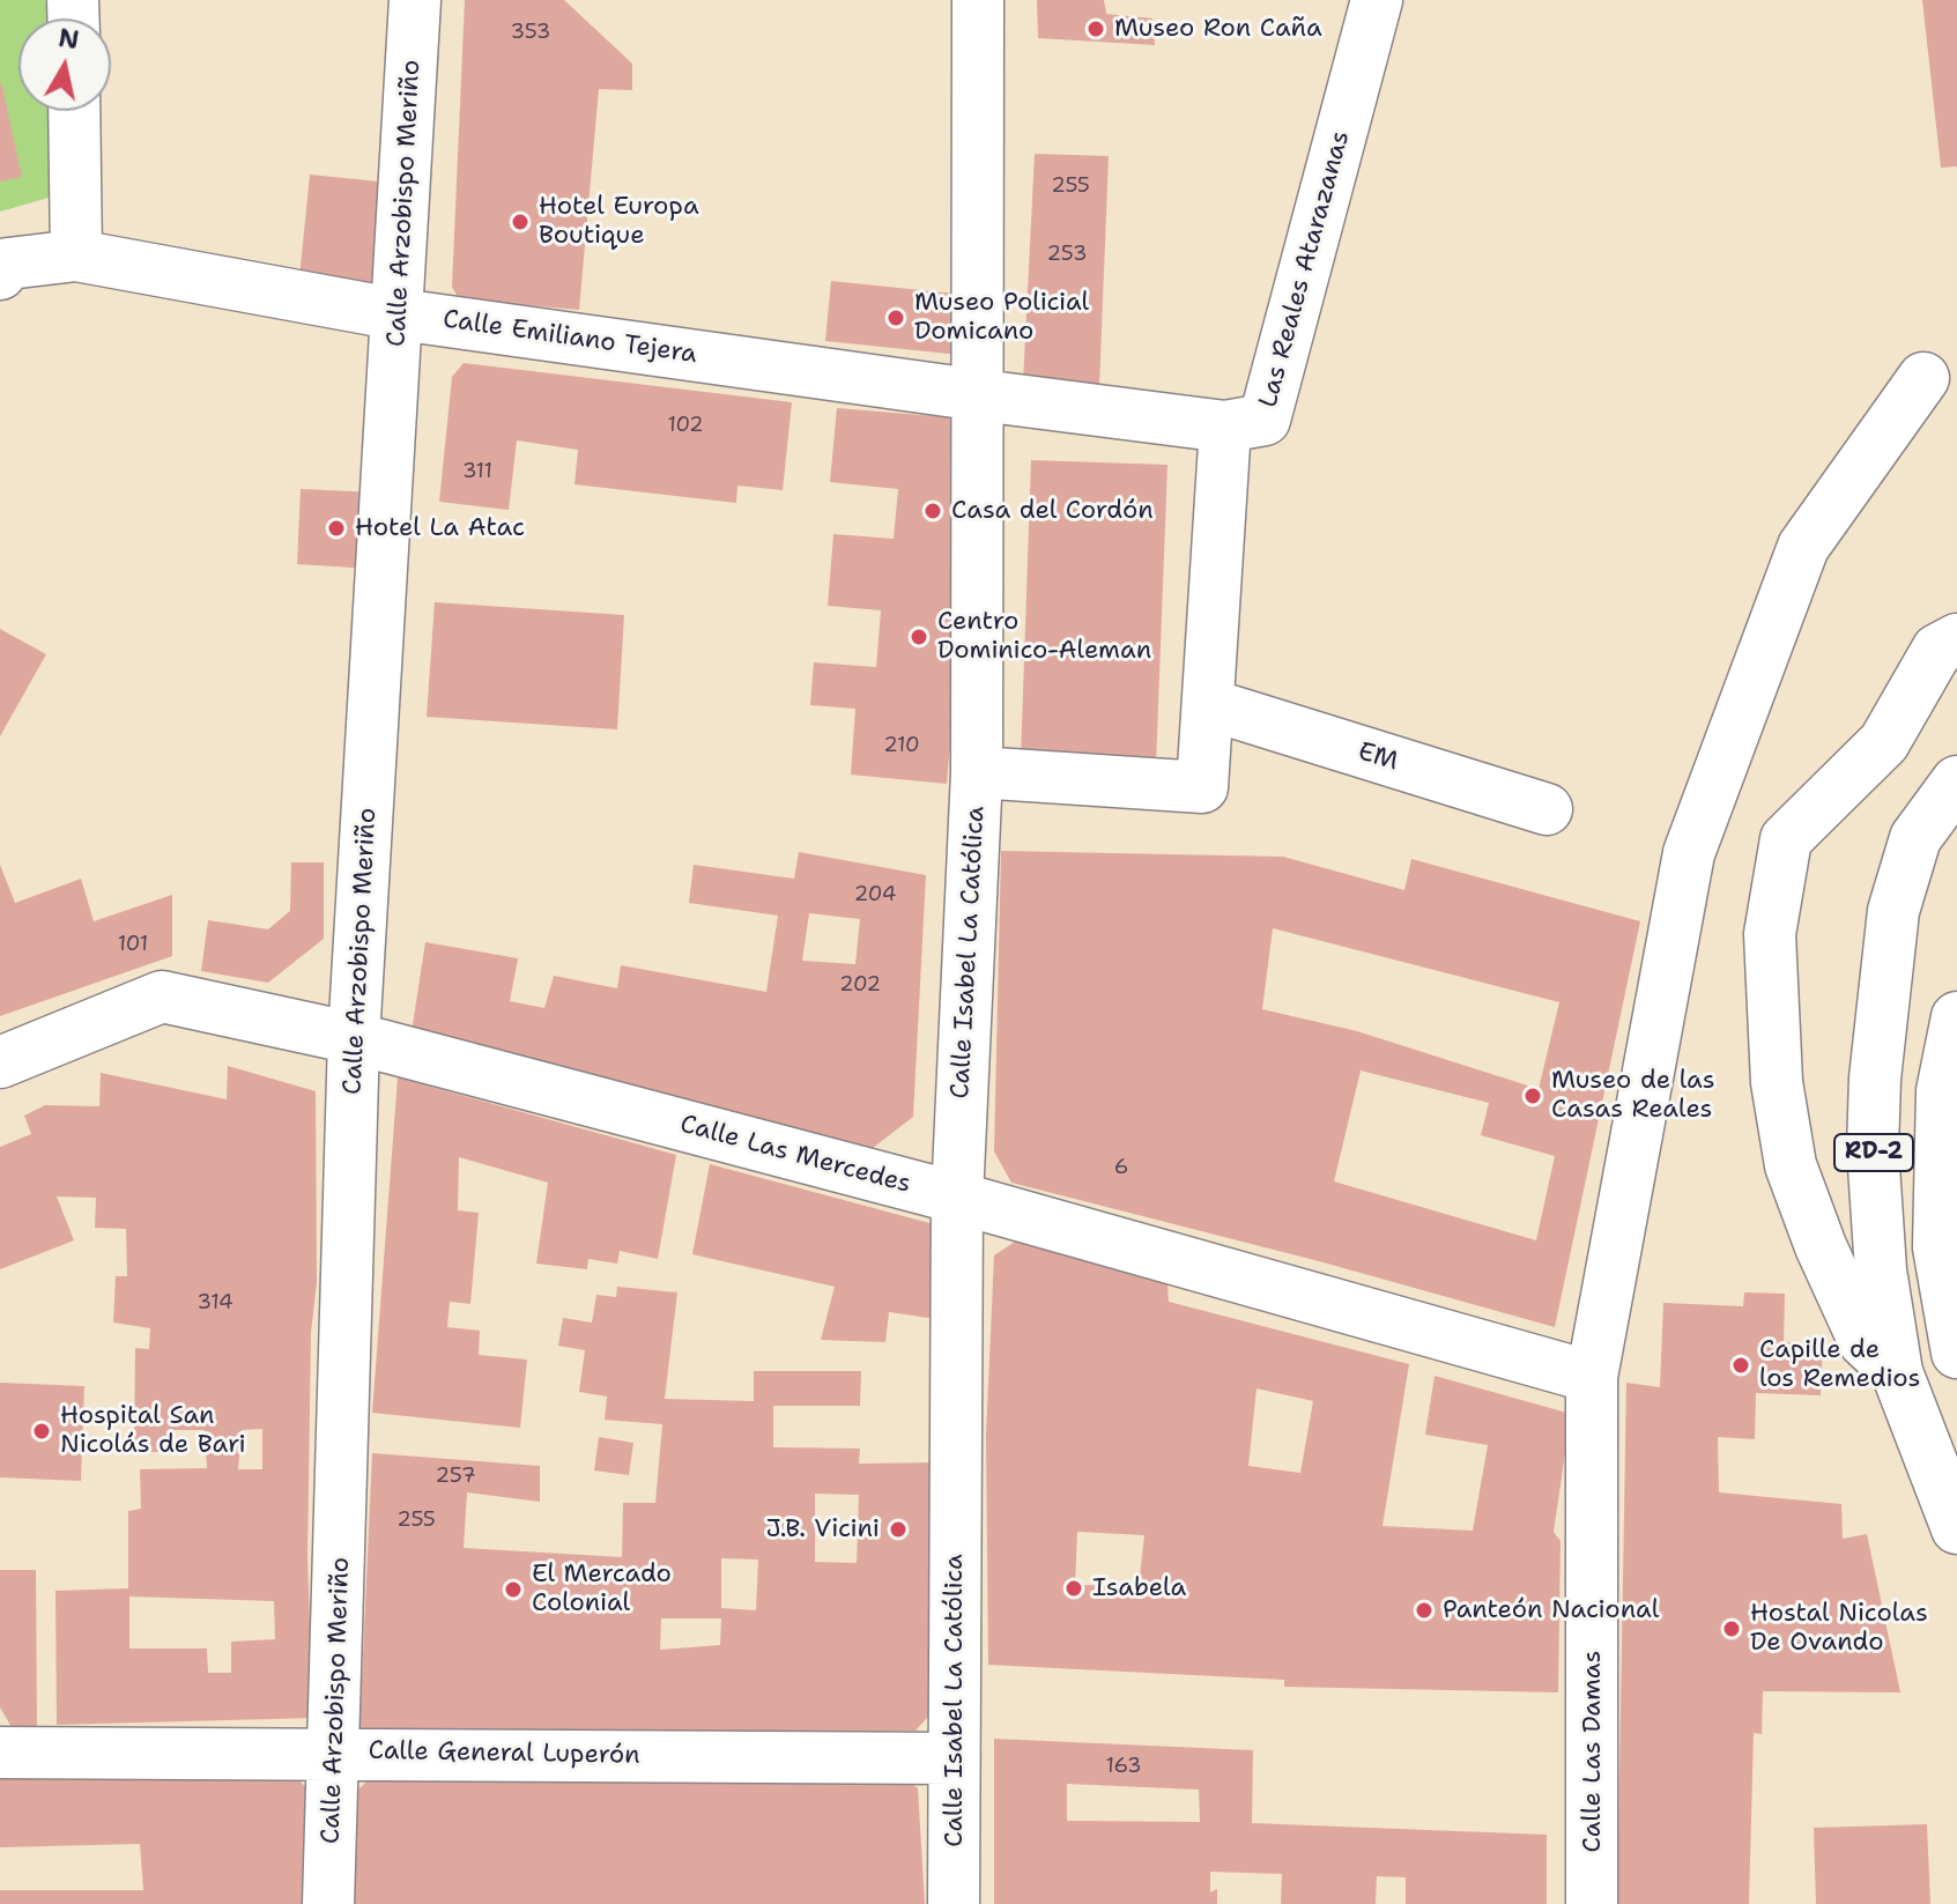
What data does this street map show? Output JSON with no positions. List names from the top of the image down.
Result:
{
  "streets": {
    "street": [
      "Calle Arzobispo Meriño",
      "Las Reales Atarazanas",
      "Calle Emiliano Tejera",
      "EM",
      "Calle Isabel La Católica",
      "RD-2",
      "Calle Las Mercedes",
      "Calle Las Damas",
      "Calle General Luperón"
    ]
  },
  "crossings": [
    ["Calle Arzobispo Meriño", "Calle Emiliano Tejera"],
    ["Calle Arzobispo Meriño", "Calle Las Mercedes"],
    ["Calle Arzobispo Meriño", "Calle General Luperón"],
    ["Las Reales Atarazanas", "Calle Emiliano Tejera"],
    ["Las Reales Atarazanas", "EM"],
    ["Las Reales Atarazanas", "Calle Isabel La Católica"],
    ["Calle Emiliano Tejera", "Calle Isabel La Católica"],
    ["Calle Isabel La Católica", "Calle Las Mercedes"],
    ["Calle Isabel La Católica", "Calle General Luperón"],
    ["Calle Las Mercedes", "Calle Las Damas"]
  ],
  "places": [
    "Museo Ron Caña",
    "Hotel Europa Boutique",
    "Museo Policial Domicano",
    "Casa del Cordón",
    "Hotel La Atac",
    "Centro Dominico-Aleman",
    "Museo de las Casas Reales",
    "Capille de los Remedios",
    "Hospital San Nicolás de Bari",
    "J.B. Vicini",
    "Isabela",
    "El Mercado Colonial",
    "Panteón Nacional",
    "Hostal Nicolas De Ovando"
  ],
  "house_numbers": [
    "353",
    "255",
    "253",
    "102",
    "311",
    "210",
    "204",
    "101",
    "202",
    "6",
    "314",
    "257",
    "255",
    "163"
  ],
  "north": "top"
}
